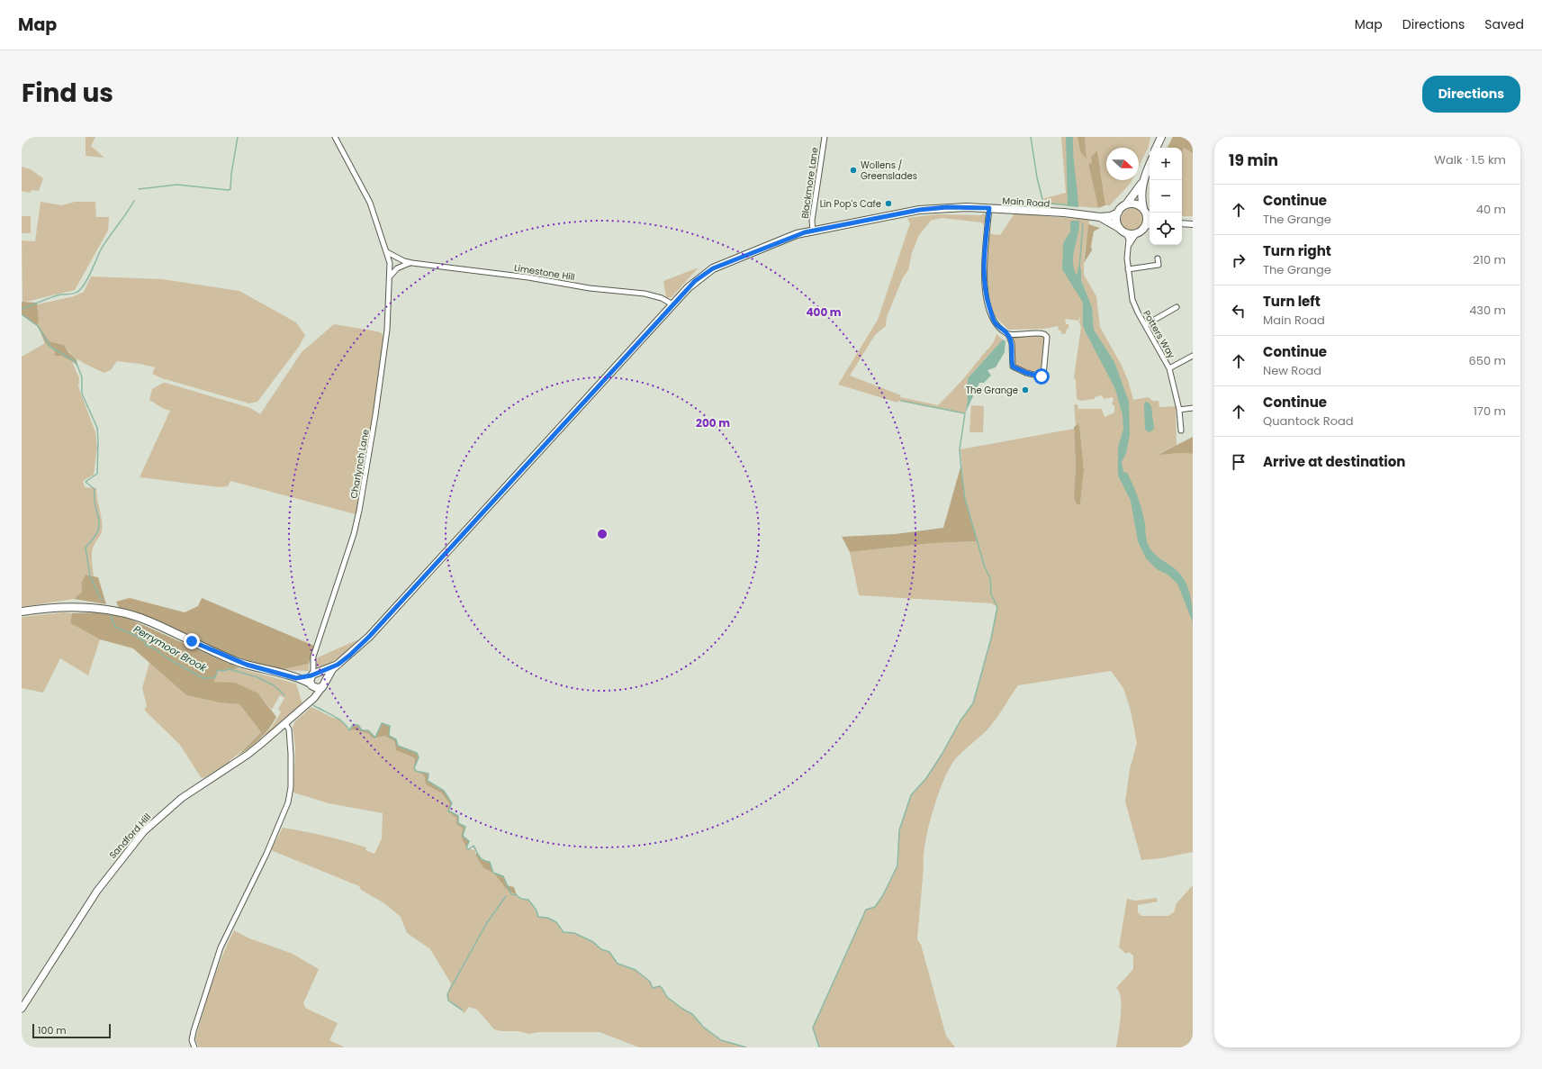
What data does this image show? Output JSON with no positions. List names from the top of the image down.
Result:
{
  "streets": {
    "main road": ["Main Road", "Sandford Hill"],
    "street": [
      "Blackmore Lane",
      "Limestone Hill",
      "Potters Way",
      "Charlynch Lane"
    ]
  },
  "crossings": [
    ["Blackmore Lane", "Main Road"],
    ["Main Road", "Limestone Hill"],
    ["Main Road", "Potters Way"],
    ["Limestone Hill", "Charlynch Lane"]
  ],
  "water": ["Perrymoor Brook"],
  "places": ["Wollens / Greenslades", "Lin Pop's Cafe", "The Grange"],
  "scale_bar": "100 m",
  "north": "right",
  "page": {
    "header": "Map",
    "nav": ["Map", "Directions", "Saved"],
    "title": "Find us",
    "buttons": "Directions",
    "heading": ["19 min", "Walk · 1.5 km"],
    "map_buttons": ["+", "−"],
    "list": [
      ["Continue", "The Grange", "40 m"],
      ["Turn right", "The Grange", "210 m"],
      ["Turn left", "Main Road", "430 m"],
      ["Continue", "New Road", "650 m"],
      ["Continue", "Quantock Road", "170 m"],
      "Arrive at destination"
    ],
    "scale": "100 m"
  },
  "rings": ["400 m", "200 m"]
}
